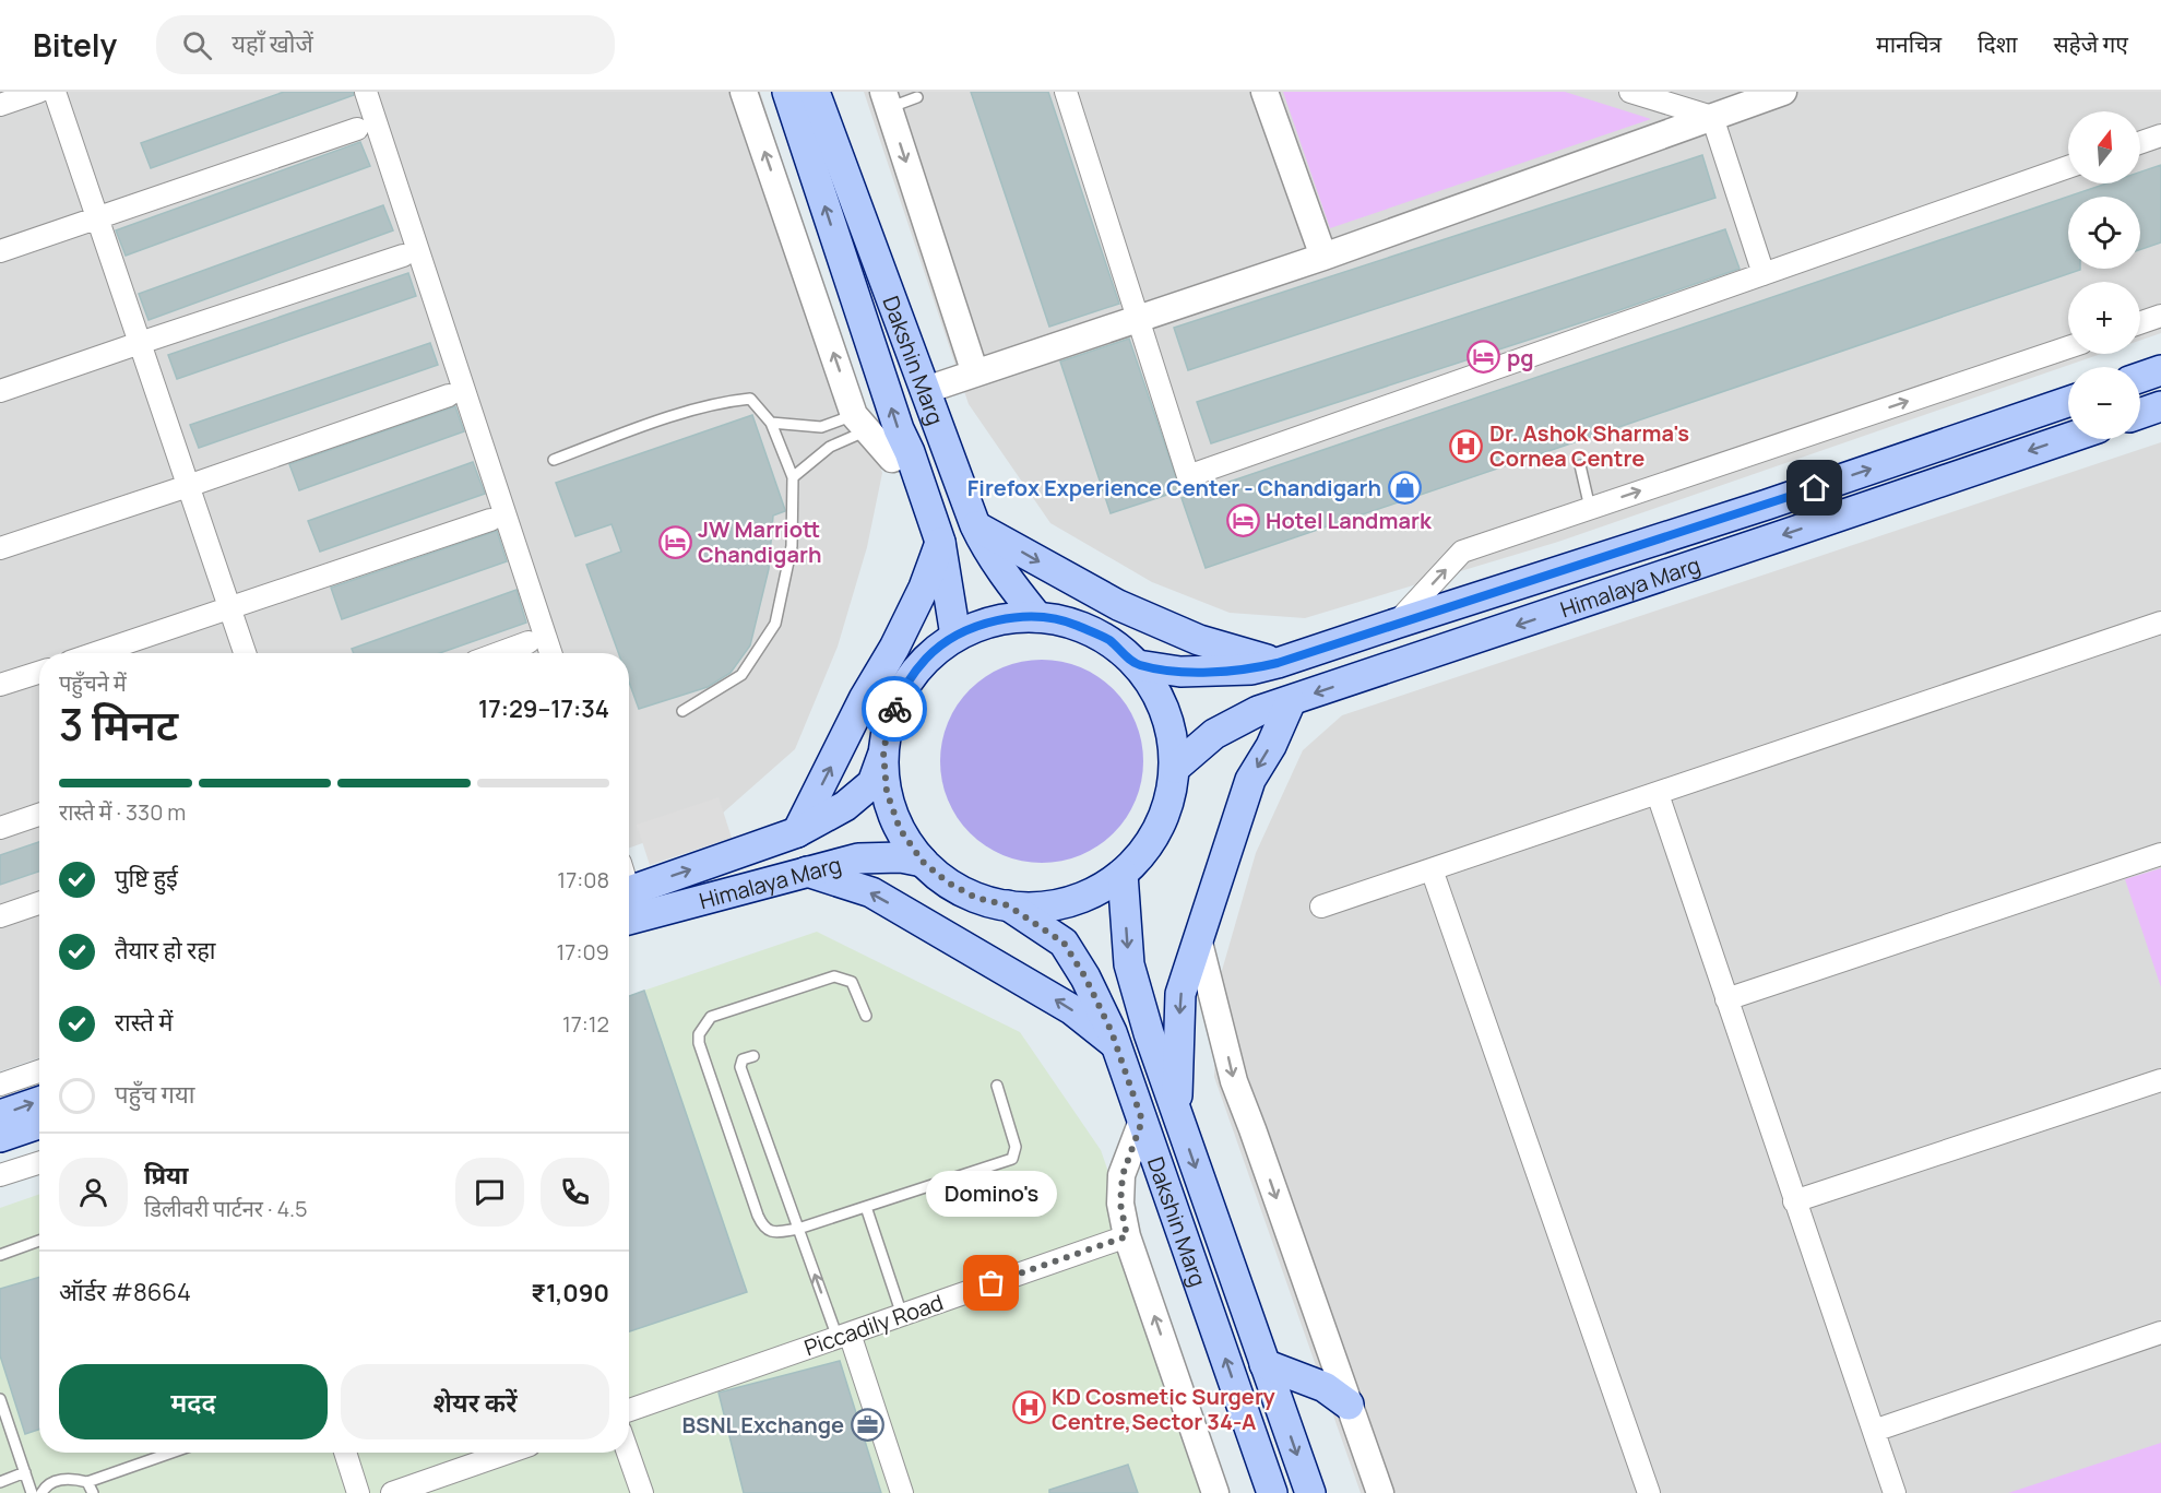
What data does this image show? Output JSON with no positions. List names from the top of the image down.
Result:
{
  "streets": {
    "main road": ["Dakshin Marg", "Himalaya Marg"],
    "street": ["Piccadily Road"]
  },
  "places": {
    "hotel": ["pg", "Hotel Landmark", "JW Marriott Chandigarh"],
    "hospital": ["Dr. Ashok Sharma's Cornea Centre", "KD Cosmetic Surgery Centre,Sector 34-A"],
    "shop": ["Firefox Experience Center - Chandigarh"],
    "other": ["Domino's"],
    "office": ["BSNL Exchange"]
  },
  "north": "top",
  "page": {
    "header": "Bitely",
    "search": "यहाँ खोजें",
    "nav": ["मानचित्र", "दिशा", "सहेजे गए"],
    "map_buttons": ["+", "−"],
    "heading": ["3 मिनट", "पहुँचने में", "17:29–17:34"],
    "panel": [
      "प्रिया",
      "डिलीवरी पार्टनर · 4.5",
      "ऑर्डर #8664",
      "₹1,090"
    ],
    "bar": "रास्ते में · 330 m",
    "list": [
      ["पुष्टि हुई", "17:08"],
      ["तैयार हो रहा", "17:09"],
      ["रास्ते में", "17:12"],
      "पहुँच गया"
    ],
    "bubble": "Domino's",
    "buttons": ["मदद", "शेयर करें"]
  }
}
